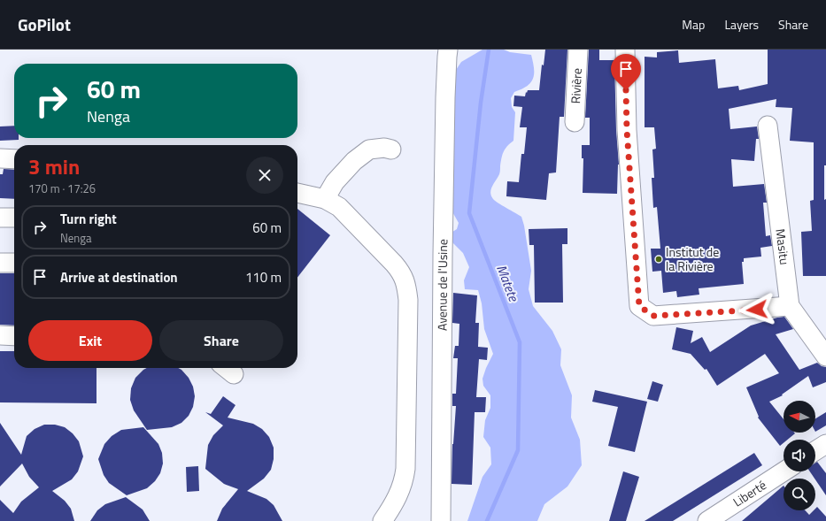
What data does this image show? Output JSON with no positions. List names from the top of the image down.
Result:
{
  "streets": {
    "street": [
      "Rivière",
      "Masitu",
      "Avenue de l'Usine",
      "Liberté"
    ]
  },
  "water": ["Matete"],
  "places": ["Institut de la Rivière"],
  "north": "left",
  "page": {
    "header": "GoPilot",
    "nav": ["Map", "Layers", "Share"],
    "turn": ["60 m", "Nenga"],
    "heading": ["3 min", "170 m · 17:26"],
    "list": [
      {
        "name": "Turn right",
        "note": "Nenga",
        "value": "60 m"
      },
      {
        "name": "Arrive at destination",
        "value": "110 m"
      }
    ],
    "buttons": ["Exit", "Share"]
  }
}
